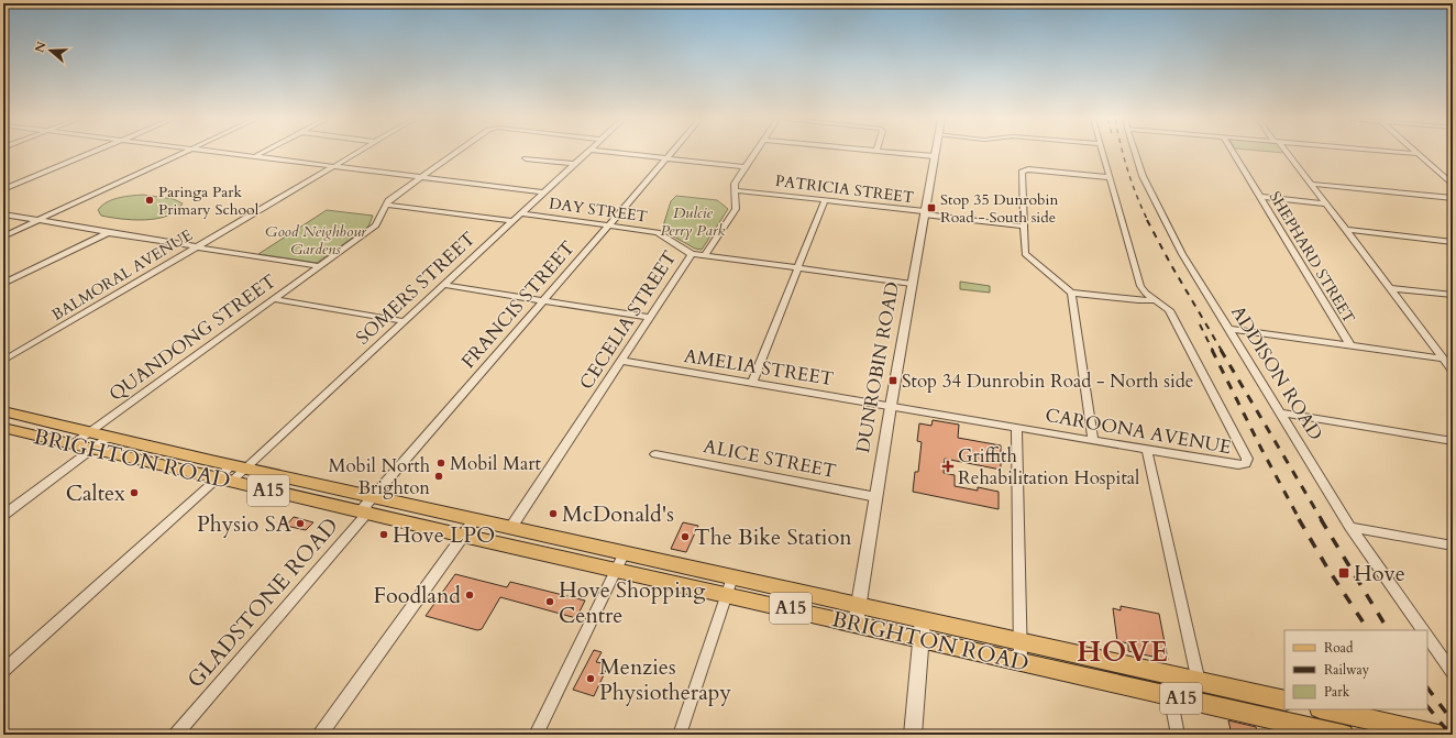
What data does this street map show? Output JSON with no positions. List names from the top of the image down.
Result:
{
  "streets": {
    "main road": ["BRIGHTON ROAD", "A15"],
    "street": [
      "PATRICIA STREET",
      "DAY STREET",
      "SHEPHARD STREET",
      "BALMORAL AVENUE",
      "SOMERS STREET",
      "FRANCIS STREET",
      "CECELIA STREET",
      "QUANDONG STREET",
      "AMELIA STREET",
      "DUNROBIN ROAD",
      "ADDISON ROAD",
      "CAROONA AVENUE",
      "ALICE STREET",
      "GLADSTONE ROAD"
    ]
  },
  "crossings": [
    ["PATRICIA STREET", "CECELIA STREET"],
    ["PATRICIA STREET", "DUNROBIN ROAD"],
    ["DAY STREET", "SOMERS STREET"],
    ["DAY STREET", "FRANCIS STREET"],
    ["DAY STREET", "CECELIA STREET"],
    ["SOMERS STREET", "BRIGHTON ROAD"],
    ["FRANCIS STREET", "BRIGHTON ROAD"],
    ["FRANCIS STREET", "GLADSTONE ROAD"],
    ["CECELIA STREET", "AMELIA STREET"],
    ["CECELIA STREET", "BRIGHTON ROAD"],
    ["QUANDONG STREET", "BRIGHTON ROAD"],
    ["AMELIA STREET", "DUNROBIN ROAD"],
    ["AMELIA STREET", "CAROONA AVENUE"],
    ["DUNROBIN ROAD", "CAROONA AVENUE"],
    ["DUNROBIN ROAD", "BRIGHTON ROAD"],
    ["DUNROBIN ROAD", "ALICE STREET"],
    ["BRIGHTON ROAD", "GLADSTONE ROAD"]
  ],
  "districts": ["HOVE"],
  "parks": ["Dulcie Perry Park", "Good Neighbour Gardens"],
  "places": {
    "other": [
      "Paringa Park Primary School",
      "Mobil Mart",
      "Mobil North Brighton",
      "Caltex",
      "McDonald's",
      "Physio SA",
      "Hove LPO",
      "The Bike Station",
      "Foodland",
      "Hove Shopping Centre",
      "Menzies Physiotherapy"
    ],
    "transit": ["Stop 35 Dunrobin Road - South side", "Stop 34 Dunrobin Road - North side", "Hove"],
    "health": ["Griffith Rehabilitation Hospital"]
  },
  "legend": ["Road", "Railway", "Park"],
  "north": "left"
}
